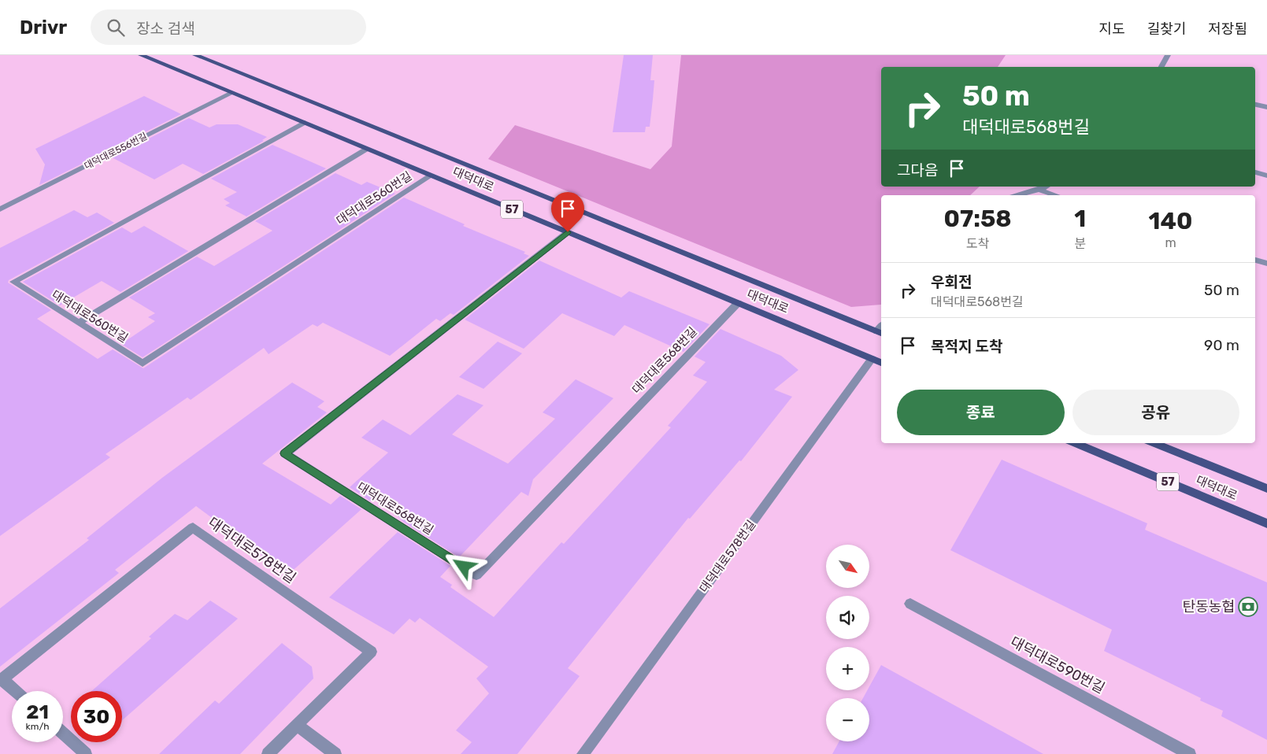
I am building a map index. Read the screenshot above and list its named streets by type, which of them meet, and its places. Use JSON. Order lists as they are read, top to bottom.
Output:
{
  "streets": {
    "main road": ["대덕대로", "57"],
    "street": [
      "대덕대로556번길",
      "대덕대로560번길",
      "대덕대로568번길",
      "대덕대로578번길",
      "대덕대로590번길"
    ]
  },
  "crossings": [
    ["대덕대로556번길", "대덕대로"],
    ["대덕대로", "대덕대로560번길"],
    ["대덕대로", "대덕대로568번길"],
    ["대덕대로", "대덕대로578번길"]
  ],
  "places": {
    "bank": ["탄동농협"]
  },
  "north": "bottom right",
  "page": {
    "header": "Drivr",
    "search": "장소 검색",
    "nav": ["지도", "길찾기", "저장됨"],
    "turn": ["50 m", "대덕대로568번길"],
    "then": "그다음",
    "eta": [
      "07:58",
      "도착",
      "1",
      "분",
      "140",
      "m"
    ],
    "list": [
      {
        "name": "우회전",
        "note": "대덕대로568번길",
        "value": "50 m"
      },
      {
        "name": "목적지 도착",
        "value": "90 m"
      }
    ],
    "buttons": ["종료", "공유"],
    "map_buttons": ["+", "−"],
    "speed": "21 km/h",
    "limit": "30"
  }
}
